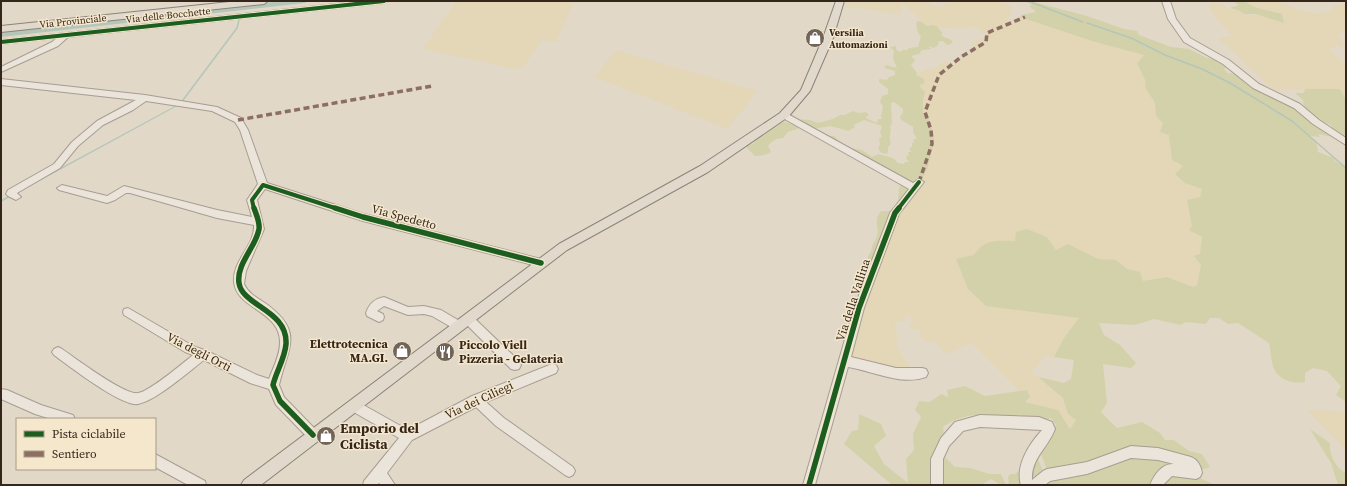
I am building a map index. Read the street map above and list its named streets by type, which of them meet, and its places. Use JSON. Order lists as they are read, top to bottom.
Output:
{
  "streets": {
    "main road": ["Via Provinciale"],
    "street": [
      "Via delle Bocchette",
      "Via Spedetto",
      "Via della Vallina",
      "Via degli Orti",
      "Via dei Ciliegi"
    ]
  },
  "places": {
    "shop": ["Versilia Automazioni", "Elettrotecnica MA.GI.", "Emporio del Ciclista"],
    "restaurant": ["Piccolo Viell Pizzeria - Gelateria"]
  },
  "legend": ["Pista ciclabile", "Sentiero"]
}
